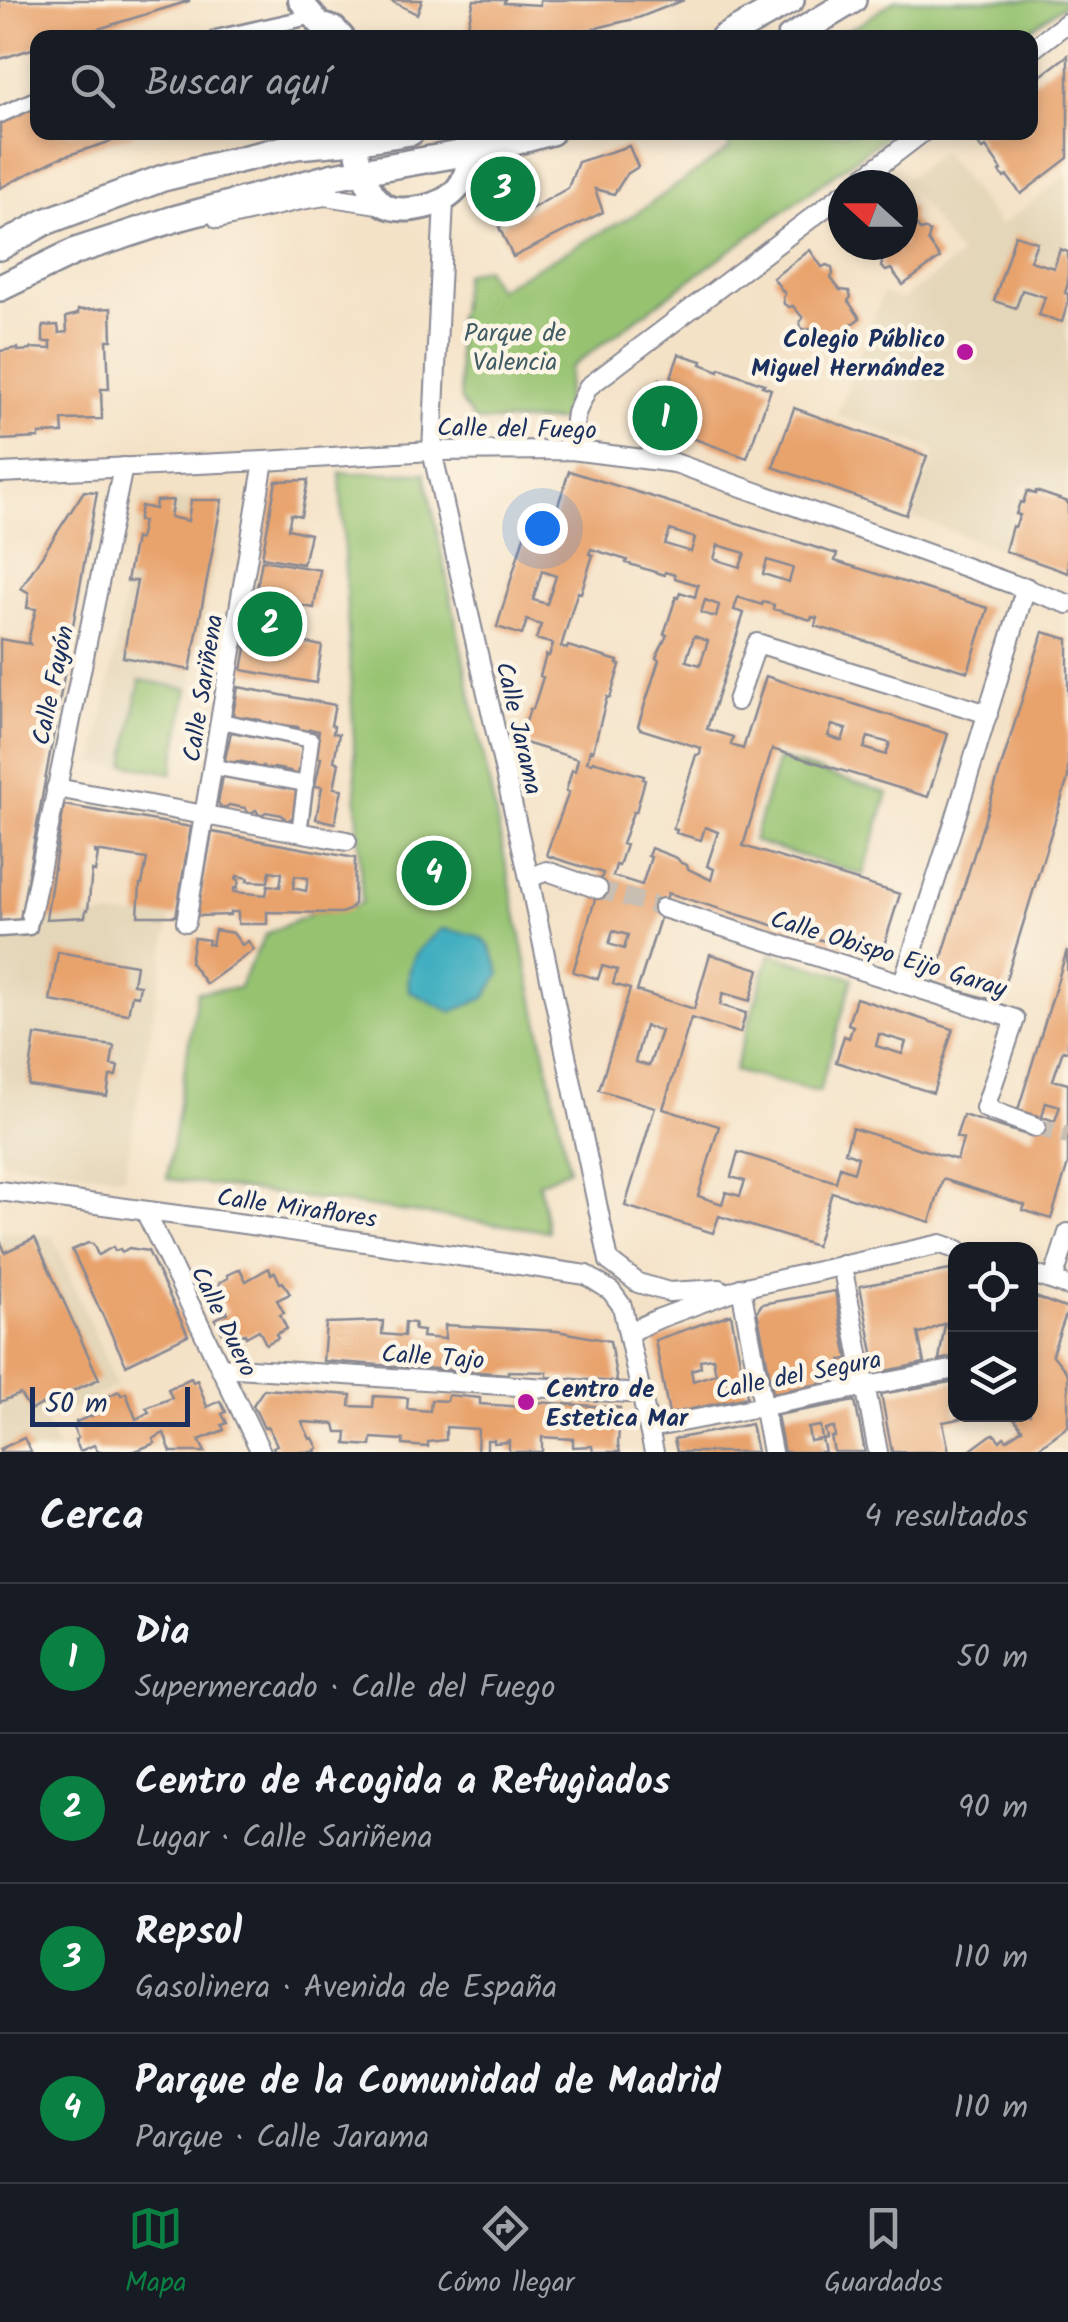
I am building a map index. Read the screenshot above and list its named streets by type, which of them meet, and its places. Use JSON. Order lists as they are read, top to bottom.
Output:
{
  "streets": {
    "street": [
      "Calle del Fuego",
      "Calle Fayón",
      "Calle Sariñena",
      "Calle Jarama",
      "Calle Obispo Eijo Garay",
      "Calle Miraflores",
      "Calle Duero",
      "Calle Tajo",
      "Calle del Segura"
    ]
  },
  "crossings": [
    ["Calle del Fuego", "Calle Fayón"],
    ["Calle del Fuego", "Calle Sariñena"],
    ["Calle del Fuego", "Calle Jarama"],
    ["Calle Miraflores", "Calle Duero"],
    ["Calle Duero", "Calle Tajo"]
  ],
  "parks": ["Parque de Valencia"],
  "places": ["Colegio Público Miguel Hernández", "Centro de Estetica Mar"],
  "scale_bar": "50 m",
  "north": "left",
  "page": {
    "search": "Buscar aquí",
    "pins": [
      "3",
      "1",
      "2",
      "4"
    ],
    "scale": "50 m",
    "heading": ["Cerca", "4 resultados"],
    "list": [
      {
        "mark": "1",
        "name": "Dia",
        "note": "Supermercado · Calle del Fuego",
        "value": "50 m"
      },
      {
        "mark": "2",
        "name": "Centro de Acogida a Refugiados",
        "note": "Lugar · Calle Sariñena",
        "value": "90 m"
      },
      {
        "mark": "3",
        "name": "Repsol",
        "note": "Gasolinera · Avenida de España",
        "value": "110 m"
      },
      {
        "mark": "4",
        "name": "Parque de la Comunidad de Madrid",
        "note": "Parque · Calle Jarama",
        "value": "110 m"
      }
    ],
    "nav": ["Mapa", "Cómo llegar", "Guardados"]
  }
}
